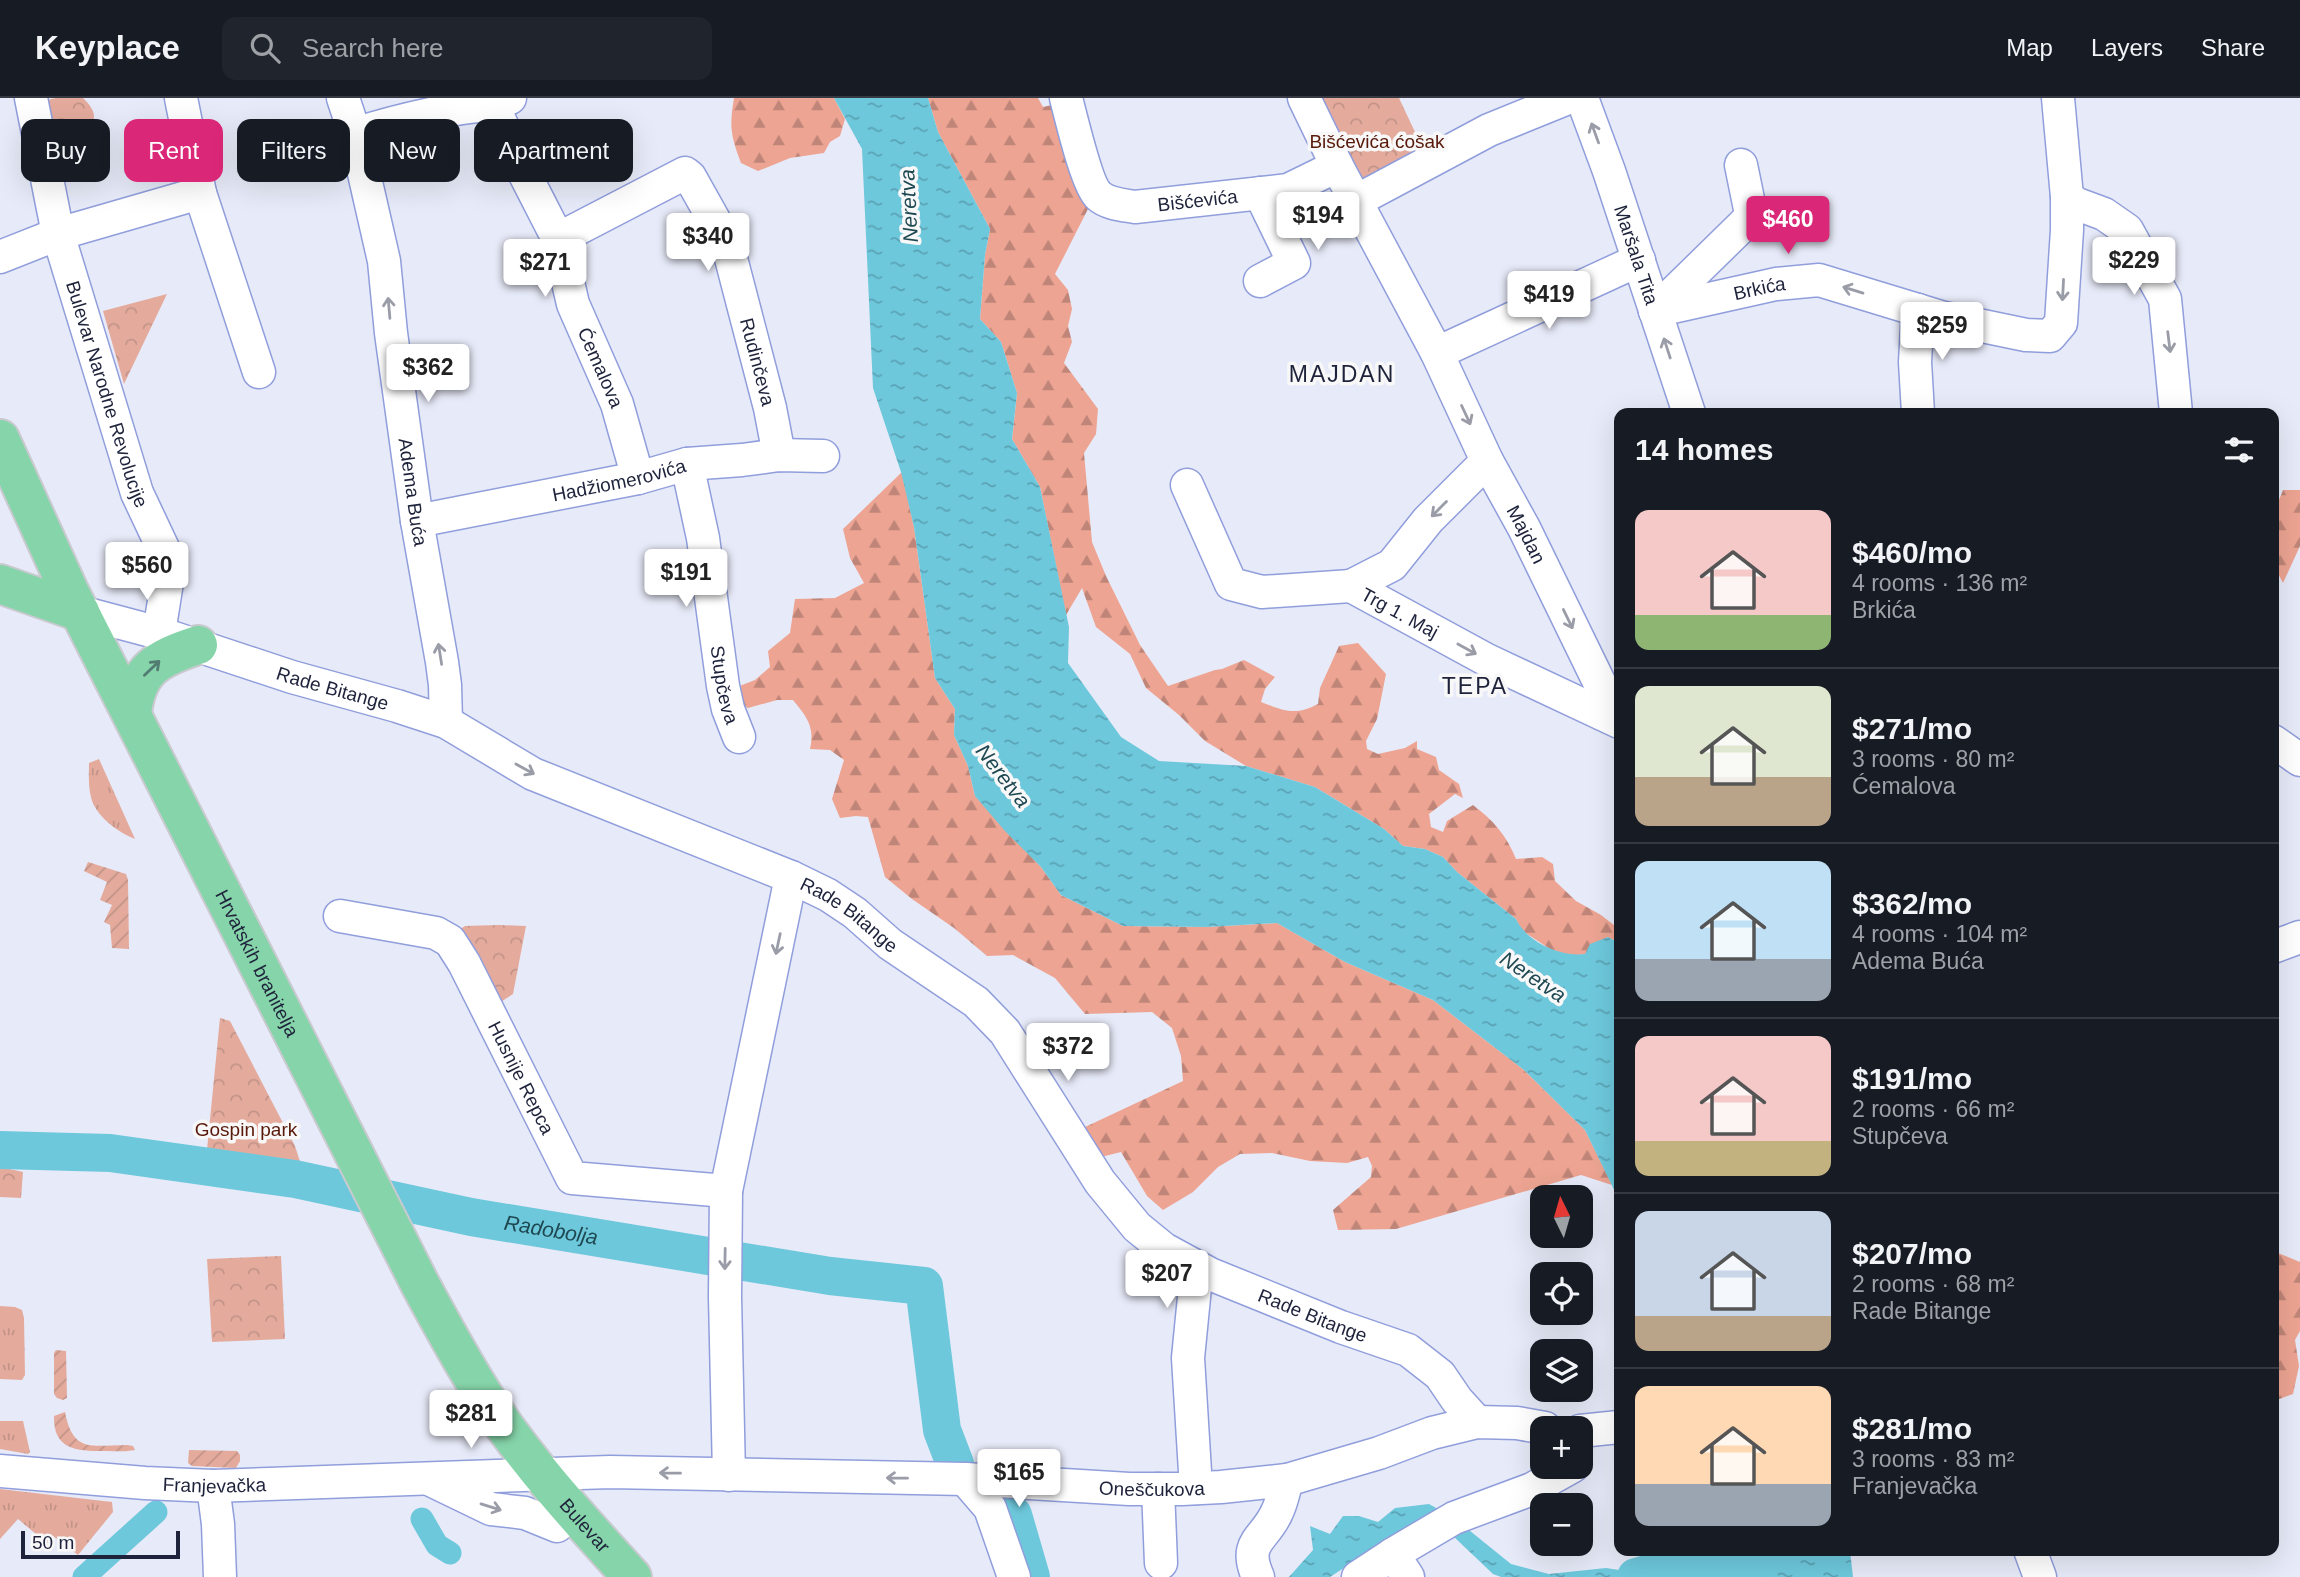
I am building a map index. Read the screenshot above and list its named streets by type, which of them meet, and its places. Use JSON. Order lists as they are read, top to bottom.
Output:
{
  "streets": {
    "main road": ["Hrvatskih branitelja", "Bulevar"],
    "street": [
      "Bišćevića",
      "Maršala Tita",
      "Brkića",
      "Rudinčeva",
      "Ćemalova",
      "Bulevar Narodne Revolucije",
      "Hadžiomerovića",
      "Adema Buća",
      "Majdan",
      "Trg 1. Maj",
      "Stupčeva",
      "Rade Bitange",
      "Husnije Repca",
      "Franjevačka",
      "Oneščukova"
    ]
  },
  "crossings": [
    ["Bišćevića", "Majdan"],
    ["Maršala Tita", "Brkića"],
    ["Rudinčeva", "Ćemalova"],
    ["Rudinčeva", "Hadžiomerovića"],
    ["Ćemalova", "Hadžiomerovića"],
    ["Bulevar Narodne Revolucije", "Rade Bitange"],
    ["Hadžiomerovića", "Adema Buća"],
    ["Hadžiomerovića", "Stupčeva"],
    ["Adema Buća", "Rade Bitange"],
    ["Majdan", "Trg 1. Maj"],
    ["Rade Bitange", "Hrvatskih branitelja"],
    ["Rade Bitange", "Oneščukova"],
    ["Franjevačka", "Oneščukova"],
    ["Franjevačka", "Bulevar"],
    ["Oneščukova", "Bulevar"]
  ],
  "one_way": ["Maršala Tita", "Majdan", "Oneščukova"],
  "districts": ["MAJDAN", "TEPA"],
  "water": ["Neretva", "Radobolja"],
  "parks": ["Bišćevića ćošak", "Gospin park"],
  "scale_bar": "50 m",
  "north": "top",
  "page": {
    "header": "Keyplace",
    "search": "Search here",
    "nav": ["Map", "Layers", "Share"],
    "chip": [
      "Buy",
      "Rent",
      "Filters",
      "New",
      "Apartment"
    ],
    "price": [
      "$194",
      "$460",
      "$340",
      "$229",
      "$271",
      "$419",
      "$259",
      "$362",
      "$560",
      "$191",
      "$372",
      "$207",
      "$281",
      "$165"
    ],
    "heading": "14 homes",
    "list": [
      {
        "name": "$460/mo",
        "note": "4 rooms · 136 m² · Brkića"
      },
      {
        "name": "$271/mo",
        "note": "3 rooms · 80 m² · Ćemalova"
      },
      {
        "name": "$362/mo",
        "note": "4 rooms · 104 m² · Adema Buća"
      },
      {
        "name": "$191/mo",
        "note": "2 rooms · 66 m² · Stupčeva"
      },
      {
        "name": "$207/mo",
        "note": "2 rooms · 68 m² · Rade Bitange"
      },
      {
        "name": "$281/mo",
        "note": "3 rooms · 83 m² · Franjevačka"
      }
    ],
    "map_buttons": ["+", "−"],
    "scale": "50 m"
  }
}
